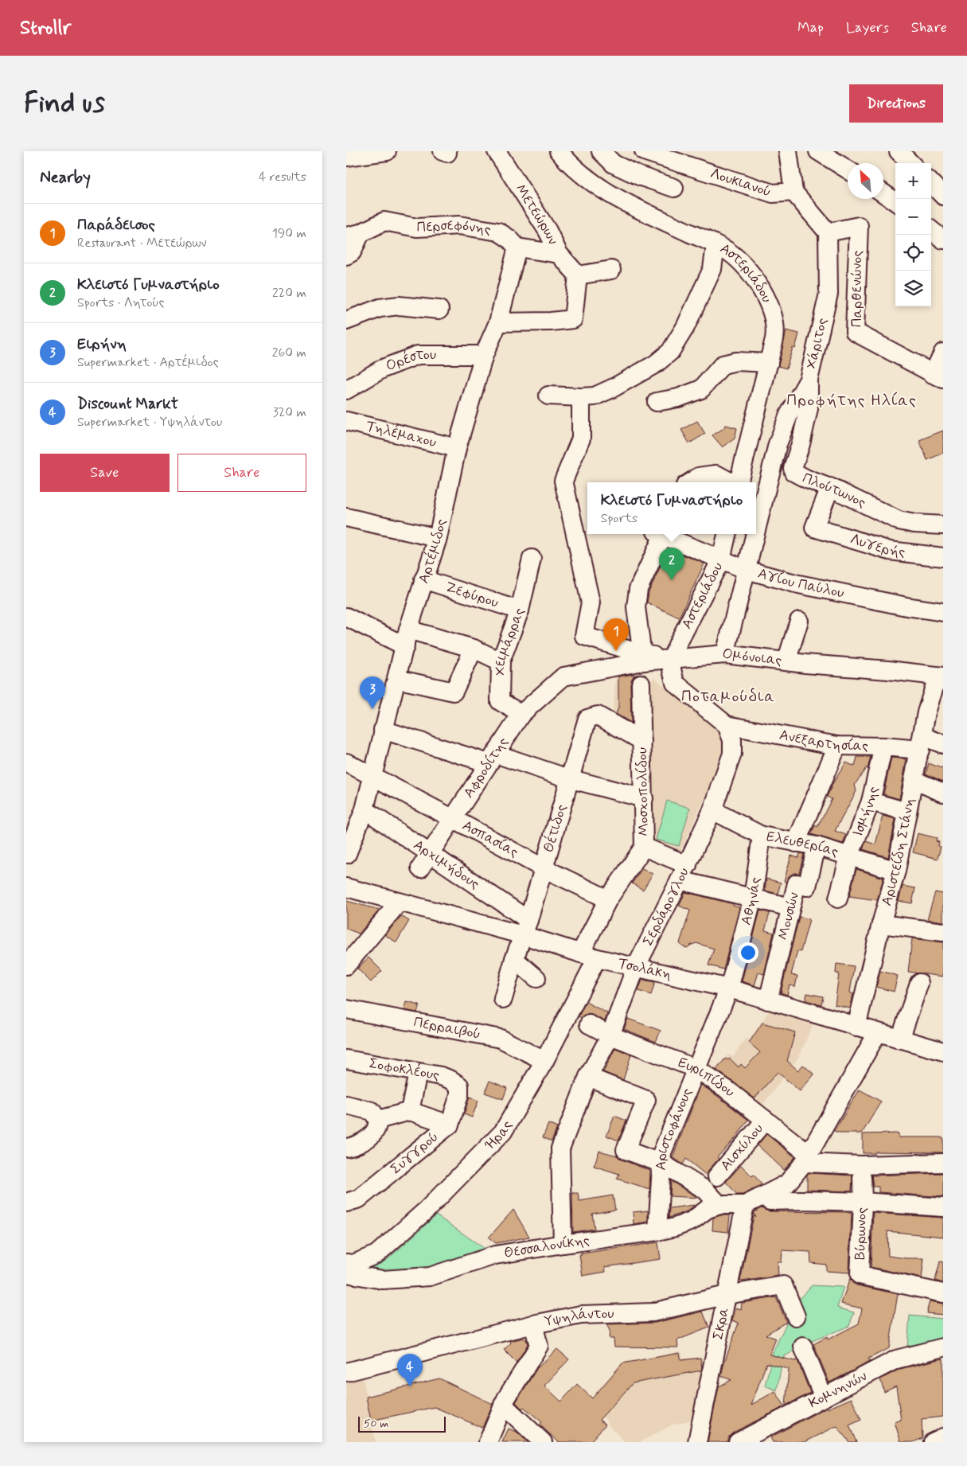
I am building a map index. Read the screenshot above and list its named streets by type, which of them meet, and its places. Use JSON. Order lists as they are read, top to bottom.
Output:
{
  "streets": {
    "street": [
      "Λουκιανού",
      "Μετεώρων",
      "Περσεφόνης",
      "Αστεριάδου",
      "Παρθενώνος",
      "Χάριτος",
      "Ορέστου",
      "Τηλέμαχου",
      "Πλούτωνος",
      "Λυγερής",
      "Αρτέμιδος",
      "Αγίου Παύλου",
      "Ζεφύρου",
      "Χειμάρρας",
      "Ομόνοιας",
      "Ανεξαρτησίας",
      "Αφροδίτης",
      "Μοσχοπολίδου",
      "Ισμήνης",
      "Θέτιδος",
      "Ασπασίας",
      "Ελευθερίας",
      "Αριστείδη Στάνη",
      "Αρχιμήδους",
      "Αθηνάς",
      "Σερδάρογλου",
      "Μουσών",
      "Τσολάκη",
      "Περραιβού",
      "Σοφοκλέους",
      "Ευριπίδου",
      "Αριστοφάνους",
      "Ήρας",
      "Αισχύλου",
      "Συγγρού",
      "Βύρωνος",
      "Θεσσαλονίκης",
      "Υψηλάντου",
      "Σκρα",
      "Κομνηνών"
    ]
  },
  "crossings": [
    ["Περσεφόνης", "Αρτέμιδος"],
    ["Αστεριάδου", "Αγίου Παύλου"],
    ["Αστεριάδου", "Ομόνοιας"],
    ["Παρθενώνος", "Χάριτος"],
    ["Χάριτος", "Πλούτωνος"],
    ["Χάριτος", "Αγίου Παύλου"],
    ["Χάριτος", "Ομόνοιας"],
    ["Ορέστου", "Αρτέμιδος"],
    ["Τηλέμαχου", "Αρτέμιδος"],
    ["Πλούτωνος", "Λυγερής"],
    ["Αρτέμιδος", "Ζεφύρου"],
    ["Αρτέμιδος", "Ασπασίας"],
    ["Αρτέμιδος", "Αρχιμήδους"],
    ["Ζεφύρου", "Χειμάρρας"],
    ["Χειμάρρας", "Αφροδίτης"],
    ["Ομόνοιας", "Αφροδίτης"],
    ["Ομόνοιας", "Αριστείδη Στάνη"],
    ["Ανεξαρτησίας", "Ισμήνης"],
    ["Ανεξαρτησίας", "Αριστείδη Στάνη"],
    ["Ανεξαρτησίας", "Σερδάρογλου"],
    ["Αφροδίτης", "Ασπασίας"],
    ["Αφροδίτης", "Αρχιμήδους"],
    ["Μοσχοπολίδου", "Θέτιδος"],
    ["Μοσχοπολίδου", "Ασπασίας"],
    ["Μοσχοπολίδου", "Τσολάκη"],
    ["Μοσχοπολίδου", "Ήρας"],
    ["Ισμήνης", "Ελευθερίας"],
    ["Θέτιδος", "Ασπασίας"],
    ["Θέτιδος", "Αρχιμήδους"],
    ["Θέτιδος", "Τσολάκη"],
    ["Ελευθερίας", "Αριστείδη Στάνη"],
    ["Ελευθερίας", "Αθηνάς"],
    ["Ελευθερίας", "Σερδάρογλου"],
    ["Ελευθερίας", "Μουσών"],
    ["Αριστείδη Στάνη", "Τσολάκη"],
    ["Αρχιμήδους", "Τσολάκη"],
    ["Αθηνάς", "Τσολάκη"],
    ["Αθηνάς", "Αριστοφάνους"],
    ["Σερδάρογλου", "Τσολάκη"],
    ["Σερδάρογλου", "Ευριπίδου"],
    ["Σερδάρογλου", "Θεσσαλονίκης"],
    ["Μουσών", "Τσολάκη"],
    ["Τσολάκη", "Αριστοφάνους"],
    ["Τσολάκη", "Ήρας"],
    ["Περραιβού", "Ήρας"],
    ["Σοφοκλέους", "Συγγρού"],
    ["Ευριπίδου", "Αριστοφάνους"],
    ["Ευριπίδου", "Αισχύλου"],
    ["Αριστοφάνους", "Θεσσαλονίκης"],
    ["Θεσσαλονίκης", "Σκρα"],
    ["Υψηλάντου", "Σκρα"]
  ],
  "districts": ["Προφήτης Ηλίας", "Ποταμούδια"],
  "scale_bar": "50 m",
  "north": "top left",
  "page": {
    "header": "Strollr",
    "nav": ["Map", "Layers", "Share"],
    "buttons": [
      "Directions",
      ["Save", "Share"]
    ],
    "title": "Find us",
    "heading": ["Nearby", "4 results"],
    "map_buttons": ["+", "−"],
    "list": [
      {
        "mark": "1",
        "name": "Παράδεισος",
        "note": "Restaurant · Μετεώρων",
        "value": "190 m"
      },
      {
        "mark": "2",
        "name": "Κλειστό Γυμναστήριο",
        "note": "Sports · Λητούς",
        "value": "220 m"
      },
      {
        "mark": "3",
        "name": "Ειρήνη",
        "note": "Supermarket · Αρτέμιδος",
        "value": "260 m"
      },
      {
        "mark": "4",
        "name": "Discount Markt",
        "note": "Supermarket · Υψηλάντου",
        "value": "320 m"
      }
    ],
    "popup": ["Κλειστό Γυμναστήριο", "Sports"],
    "pins": [
      "2",
      "1",
      "3",
      "4"
    ],
    "scale": "50 m"
  }
}
